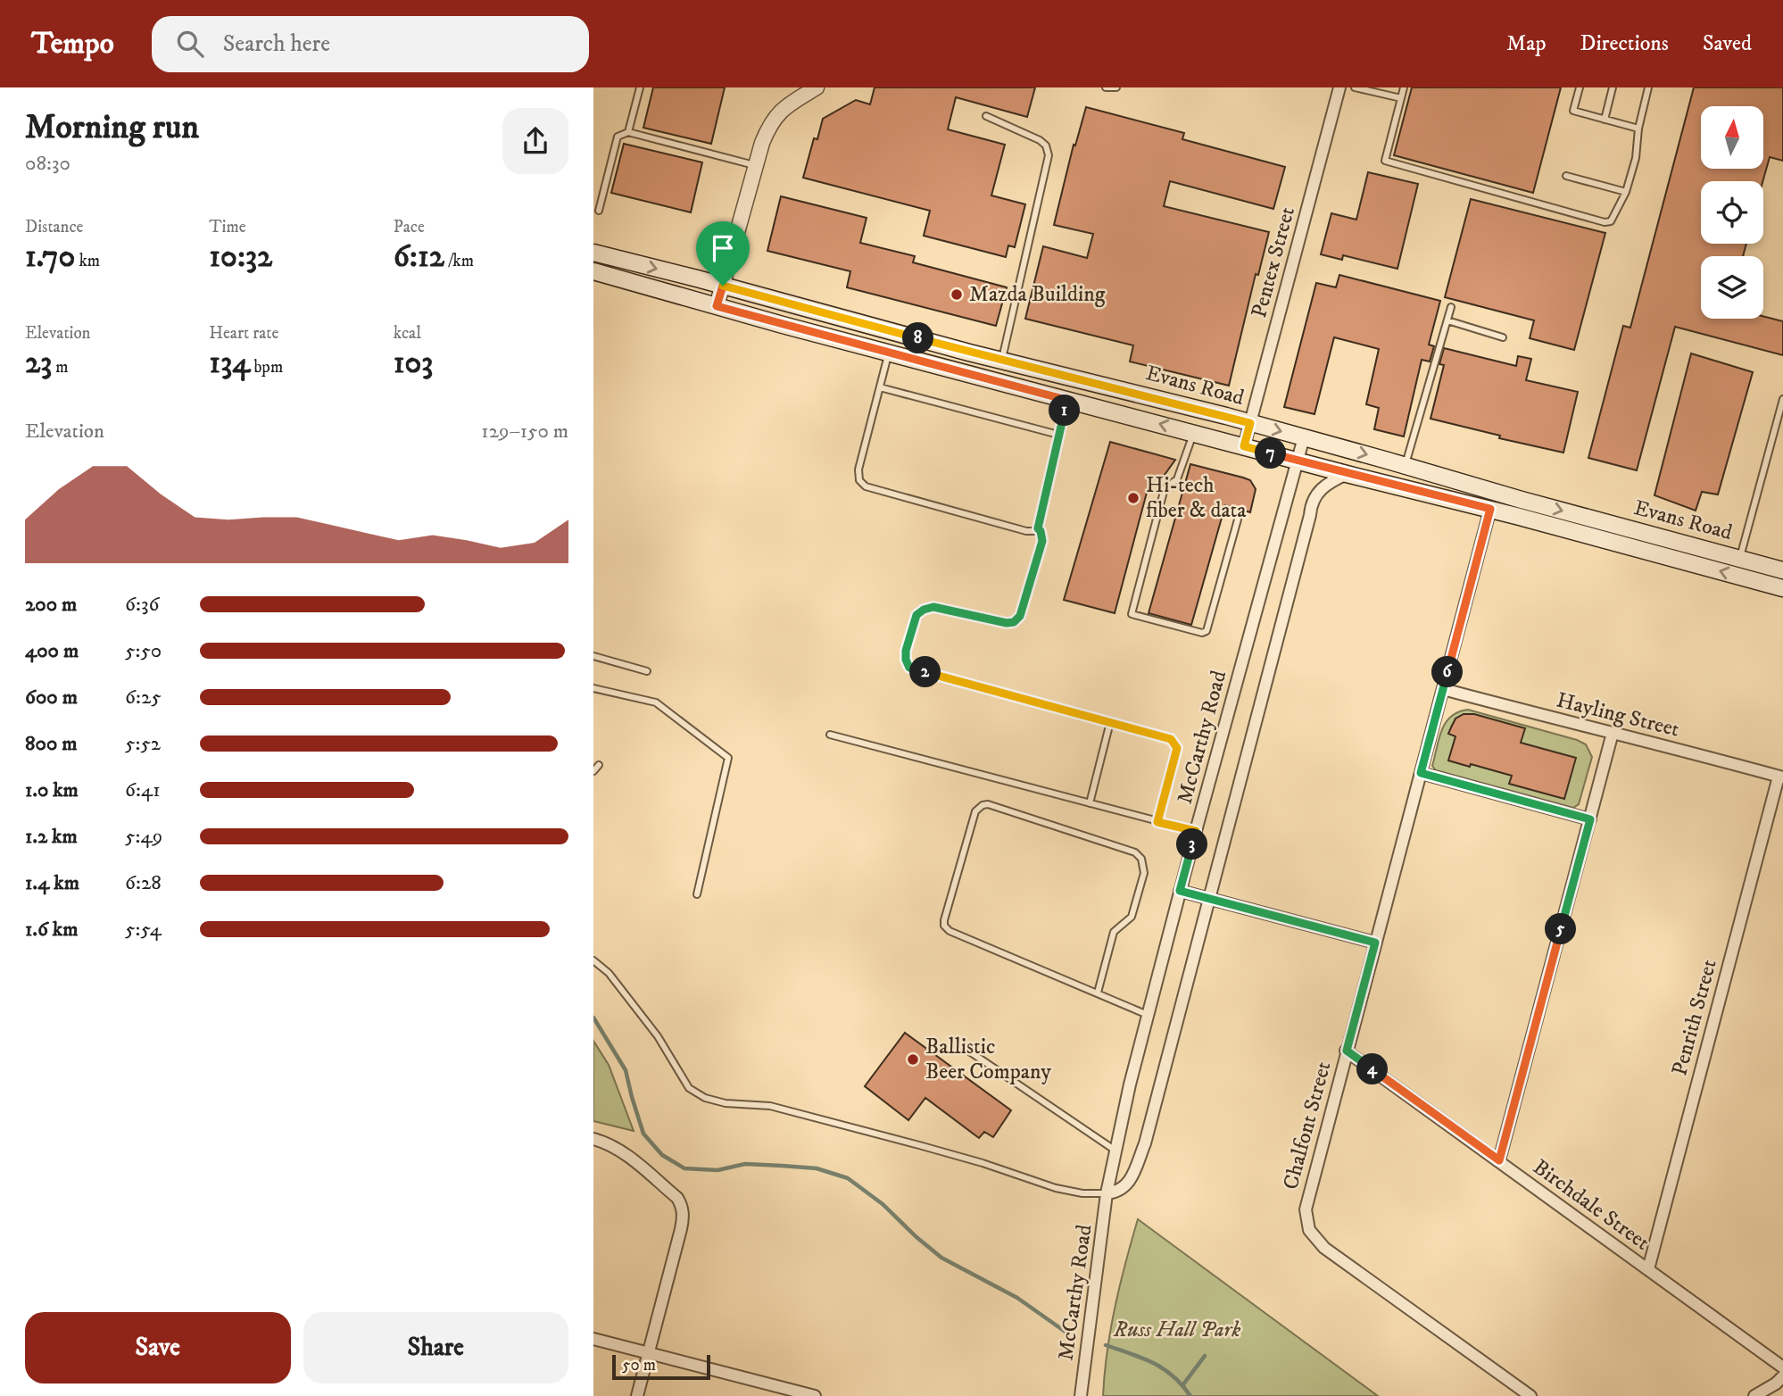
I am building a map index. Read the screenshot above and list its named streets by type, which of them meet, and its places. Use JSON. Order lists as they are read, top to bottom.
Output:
{
  "streets": {
    "main road": ["Evans Road"],
    "street": [
      "Pentex Street",
      "Hayling Street",
      "McCarthy Road",
      "Penrith Street",
      "Chalfont Street",
      "Birchdale Street"
    ]
  },
  "crossings": [
    ["Pentex Street", "Evans Road"],
    ["Evans Road", "McCarthy Road"],
    ["Evans Road", "Chalfont Street"],
    ["Hayling Street", "Penrith Street"],
    ["Hayling Street", "Chalfont Street"],
    ["Penrith Street", "Birchdale Street"],
    ["Chalfont Street", "Birchdale Street"]
  ],
  "parks": ["Russ Hall Park"],
  "places": ["Mazda Building", "Hi-tech fiber & data", "Ballistic Beer Company"],
  "scale_bar": "50 m",
  "north": "top",
  "page": {
    "header": "Tempo",
    "search": "Search here",
    "nav": ["Map", "Directions", "Saved"],
    "heading": ["Morning run", "08:30"],
    "stats": [
      ["Distance", "1.70 km"],
      ["Time", "10:32"],
      ["Pace", "6:12 /km"],
      ["Elevation", "23 m"],
      ["Heart rate", "134 bpm"],
      ["kcal", "103"]
    ],
    "pins": [
      "8",
      "1",
      "7",
      "2",
      "6",
      "3",
      "5",
      "4"
    ],
    "chart": ["Elevation", "129–150 m"],
    "list": [
      {
        "name": "200 m",
        "note": "6:36"
      },
      {
        "name": "400 m",
        "note": "5:50"
      },
      {
        "name": "600 m",
        "note": "6:25"
      },
      {
        "name": "800 m",
        "note": "5:52"
      },
      {
        "name": "1.0 km",
        "note": "6:41"
      },
      {
        "name": "1.2 km",
        "note": "5:49"
      },
      {
        "name": "1.4 km",
        "note": "6:28"
      },
      {
        "name": "1.6 km",
        "note": "5:54"
      }
    ],
    "buttons": ["Save", "Share"],
    "scale": "50 m"
  }
}
